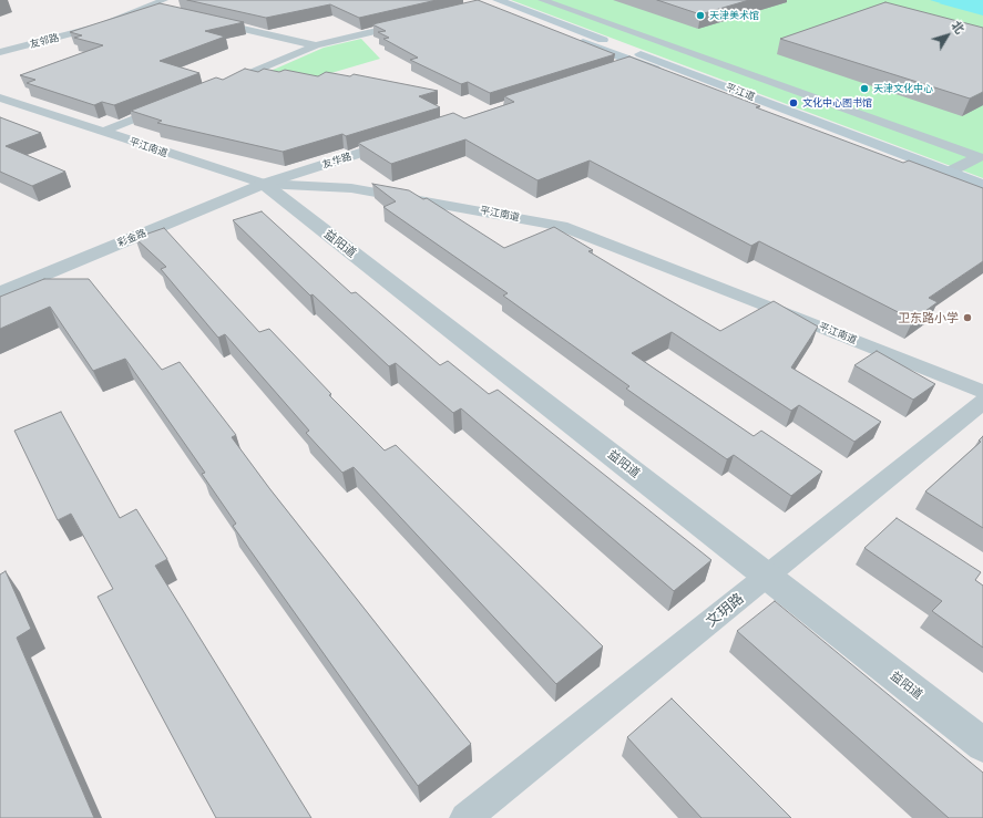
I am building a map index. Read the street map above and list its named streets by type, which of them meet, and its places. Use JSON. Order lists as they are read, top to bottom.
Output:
{
  "streets": {
    "main road": ["平江道"],
    "street": [
      "友邻路",
      "平江南道",
      "友华路",
      "彩金路",
      "益阳道",
      "文玥路"
    ]
  },
  "crossings": [
    ["平江南道", "友华路"],
    ["平江南道", "彩金路"],
    ["平江南道", "益阳道"],
    ["友华路", "彩金路"],
    ["友华路", "益阳道"],
    ["彩金路", "益阳道"],
    ["益阳道", "文玥路"]
  ],
  "places": [
    "天津美术馆",
    "天津文化中心",
    "文化中心图书馆",
    "卫东路小学"
  ],
  "north": "top right"
}
